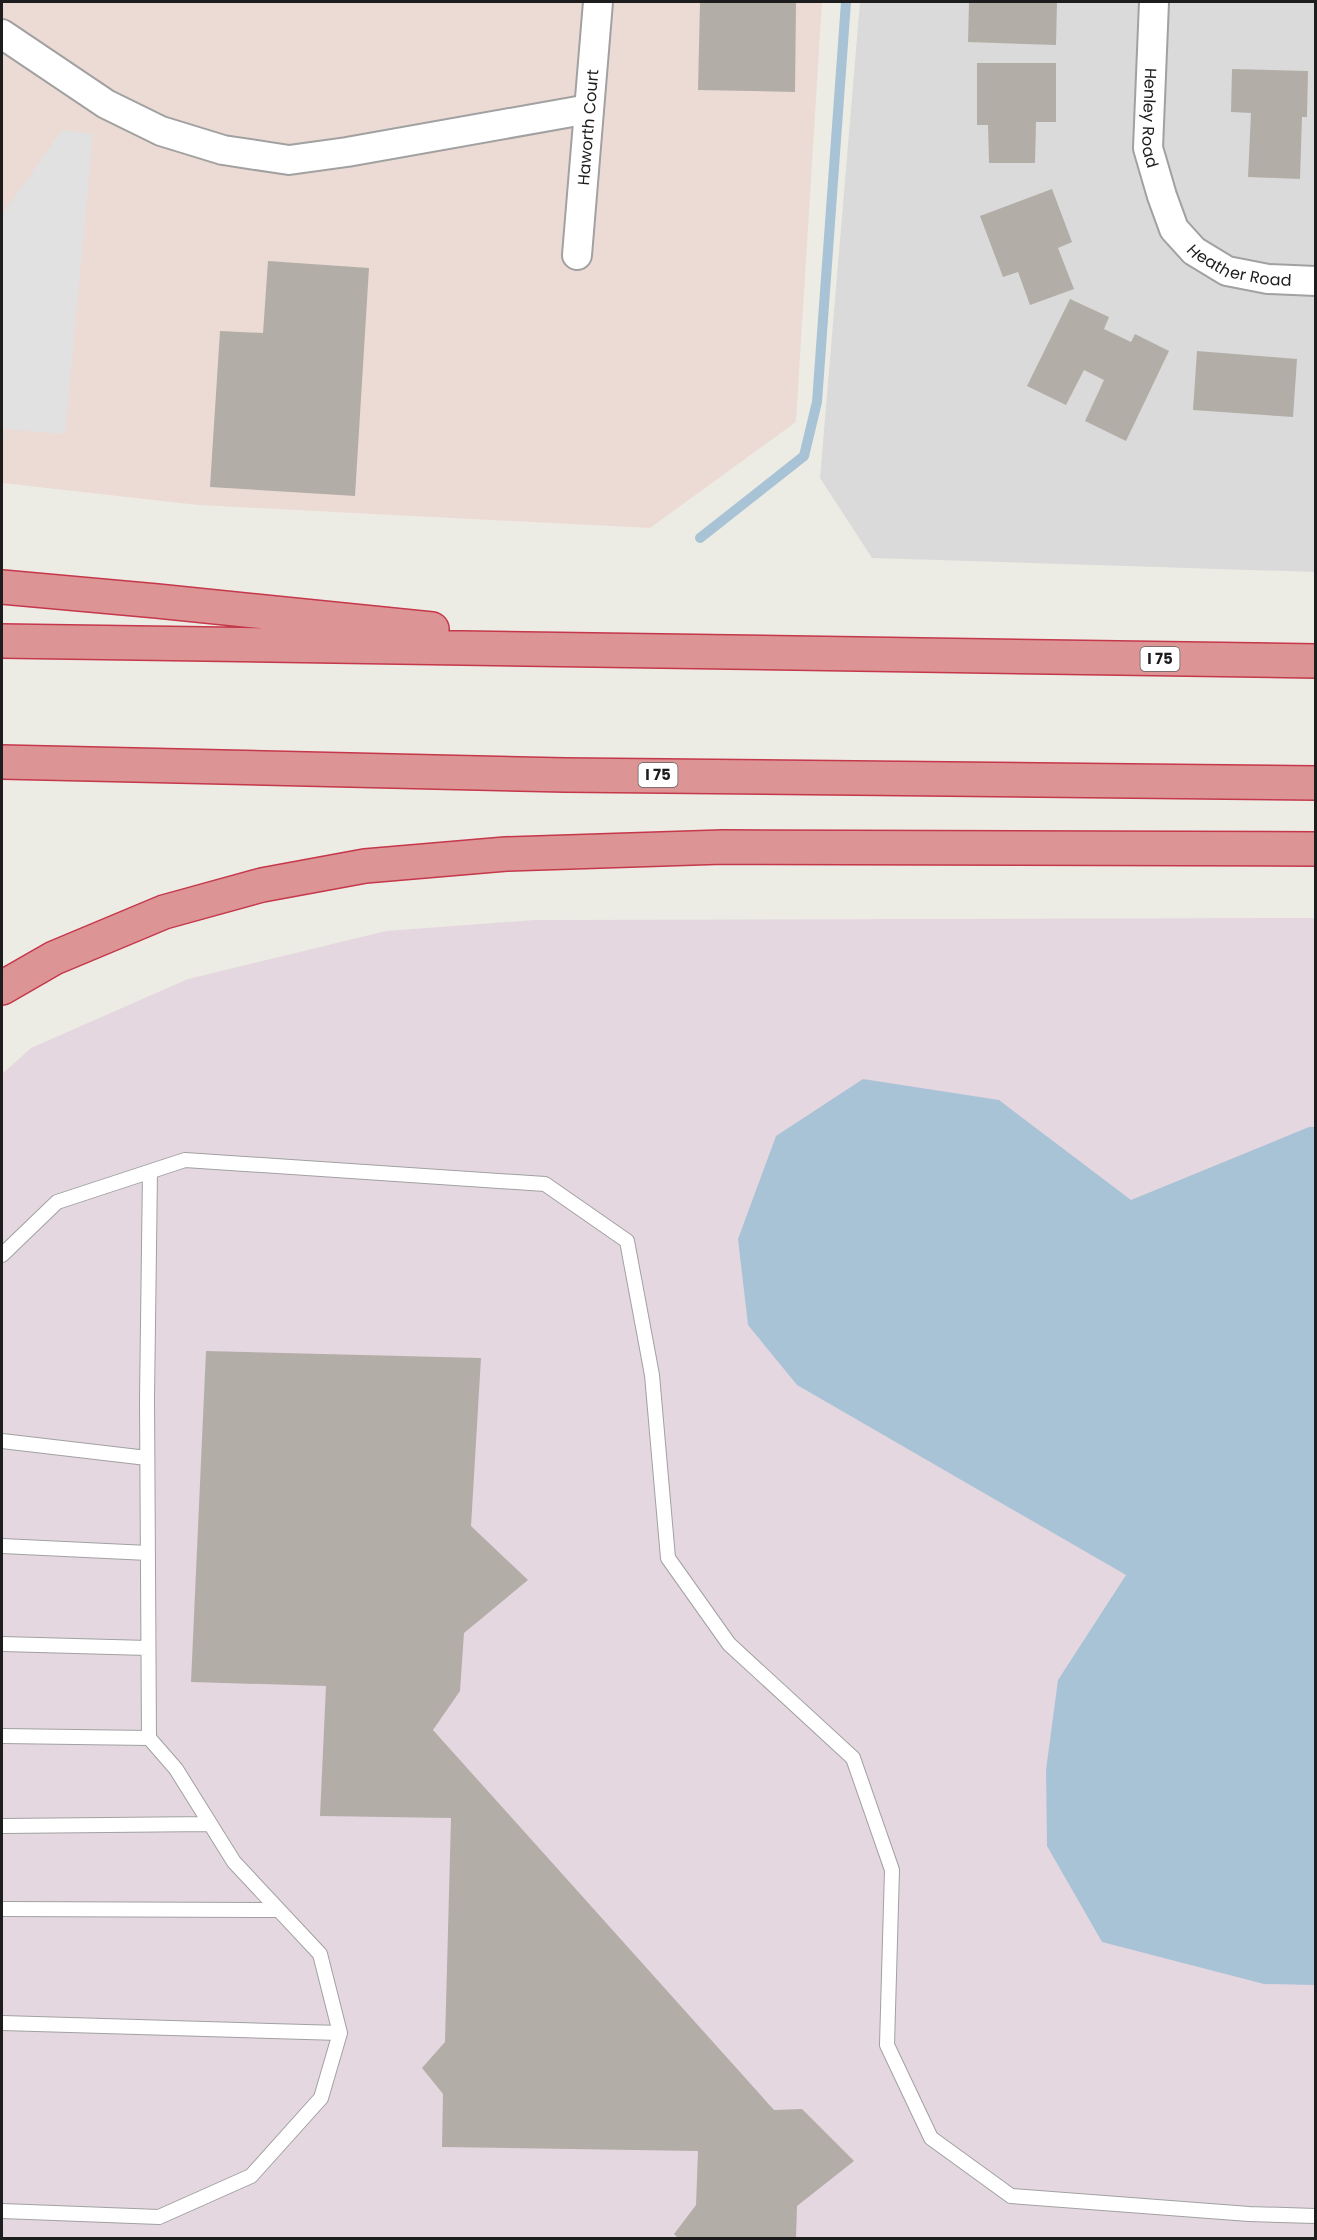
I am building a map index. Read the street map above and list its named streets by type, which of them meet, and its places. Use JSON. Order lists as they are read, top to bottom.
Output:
{
  "streets": {
    "highway": ["I 75"],
    "street": ["Henley Road", "Haworth Court", "Heather Road"]
  },
  "crossings": [
    ["Henley Road", "Heather Road"]
  ]
}
